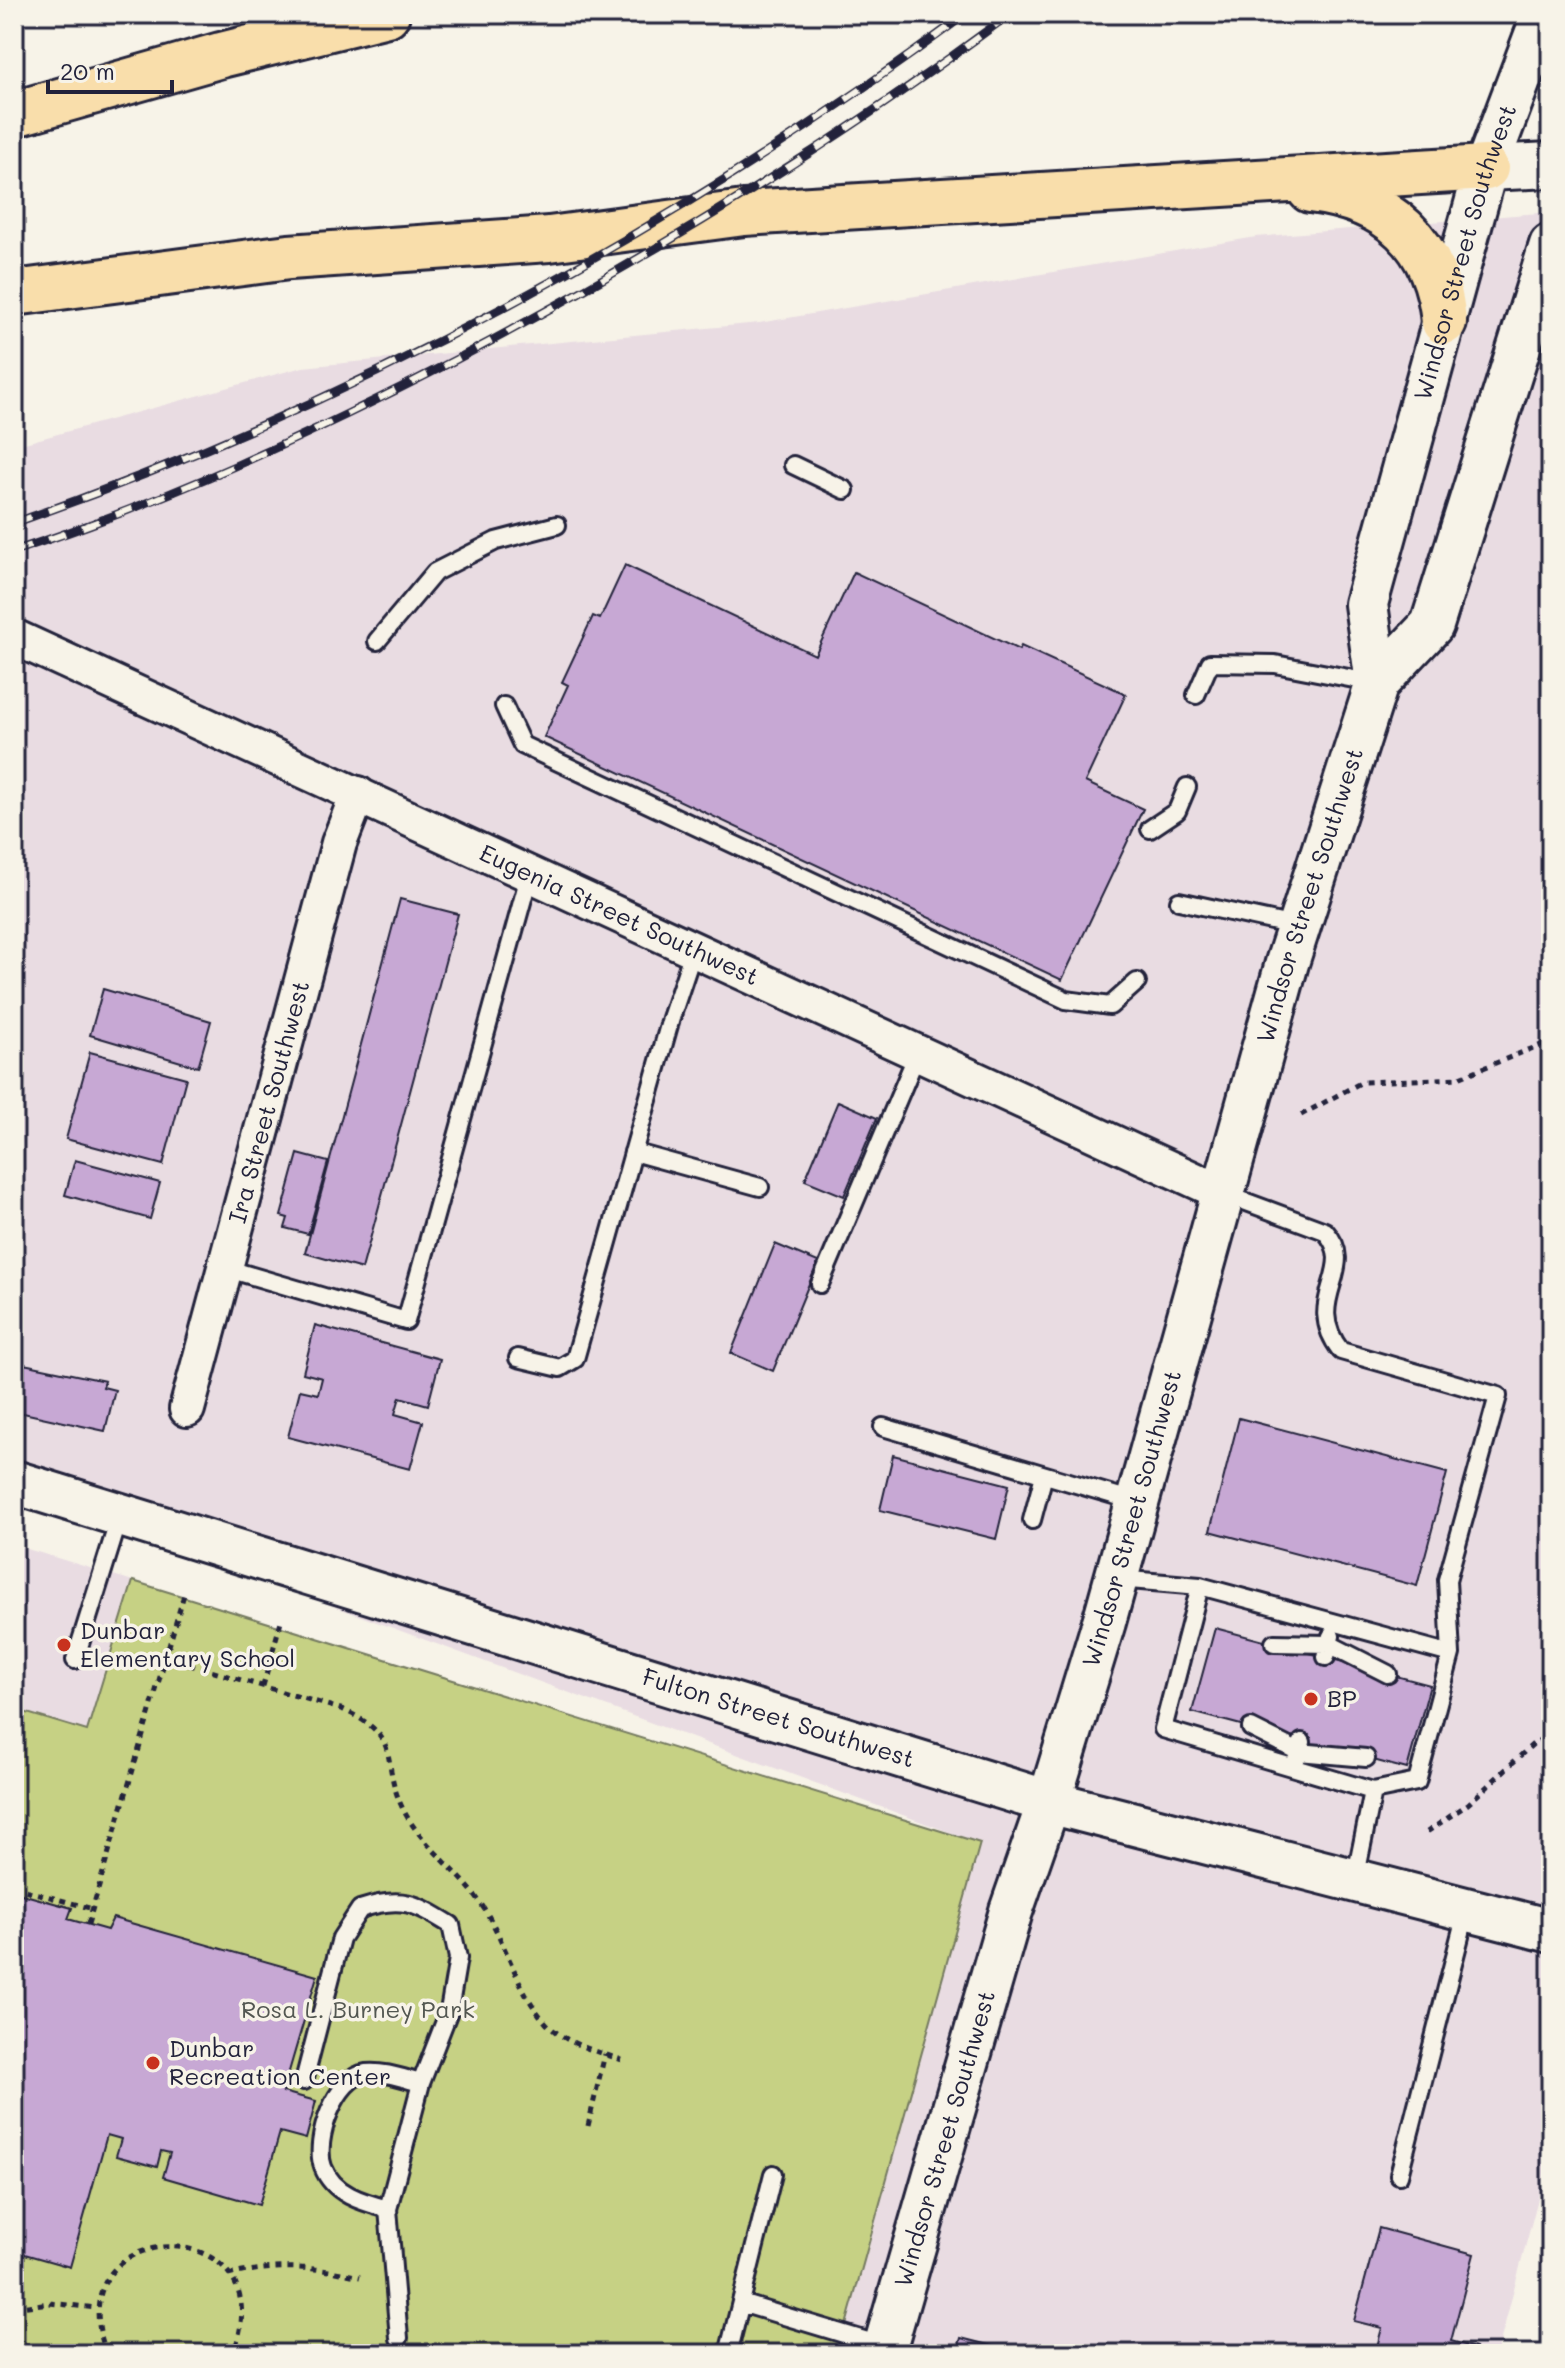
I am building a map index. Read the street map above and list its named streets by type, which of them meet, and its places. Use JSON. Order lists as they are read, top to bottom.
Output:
{
  "streets": {
    "street": [
      "Windsor Street Southwest",
      "Eugenia Street Southwest",
      "Ira Street Southwest",
      "Fulton Street Southwest"
    ]
  },
  "crossings": [
    ["Windsor Street Southwest", "Eugenia Street Southwest"],
    ["Windsor Street Southwest", "Fulton Street Southwest"],
    ["Eugenia Street Southwest", "Ira Street Southwest"]
  ],
  "parks": ["Rosa L. Burney Park"],
  "places": ["Dunbar Elementary School", "BP", "Dunbar Recreation Center"],
  "scale_bar": "20 m"
}
